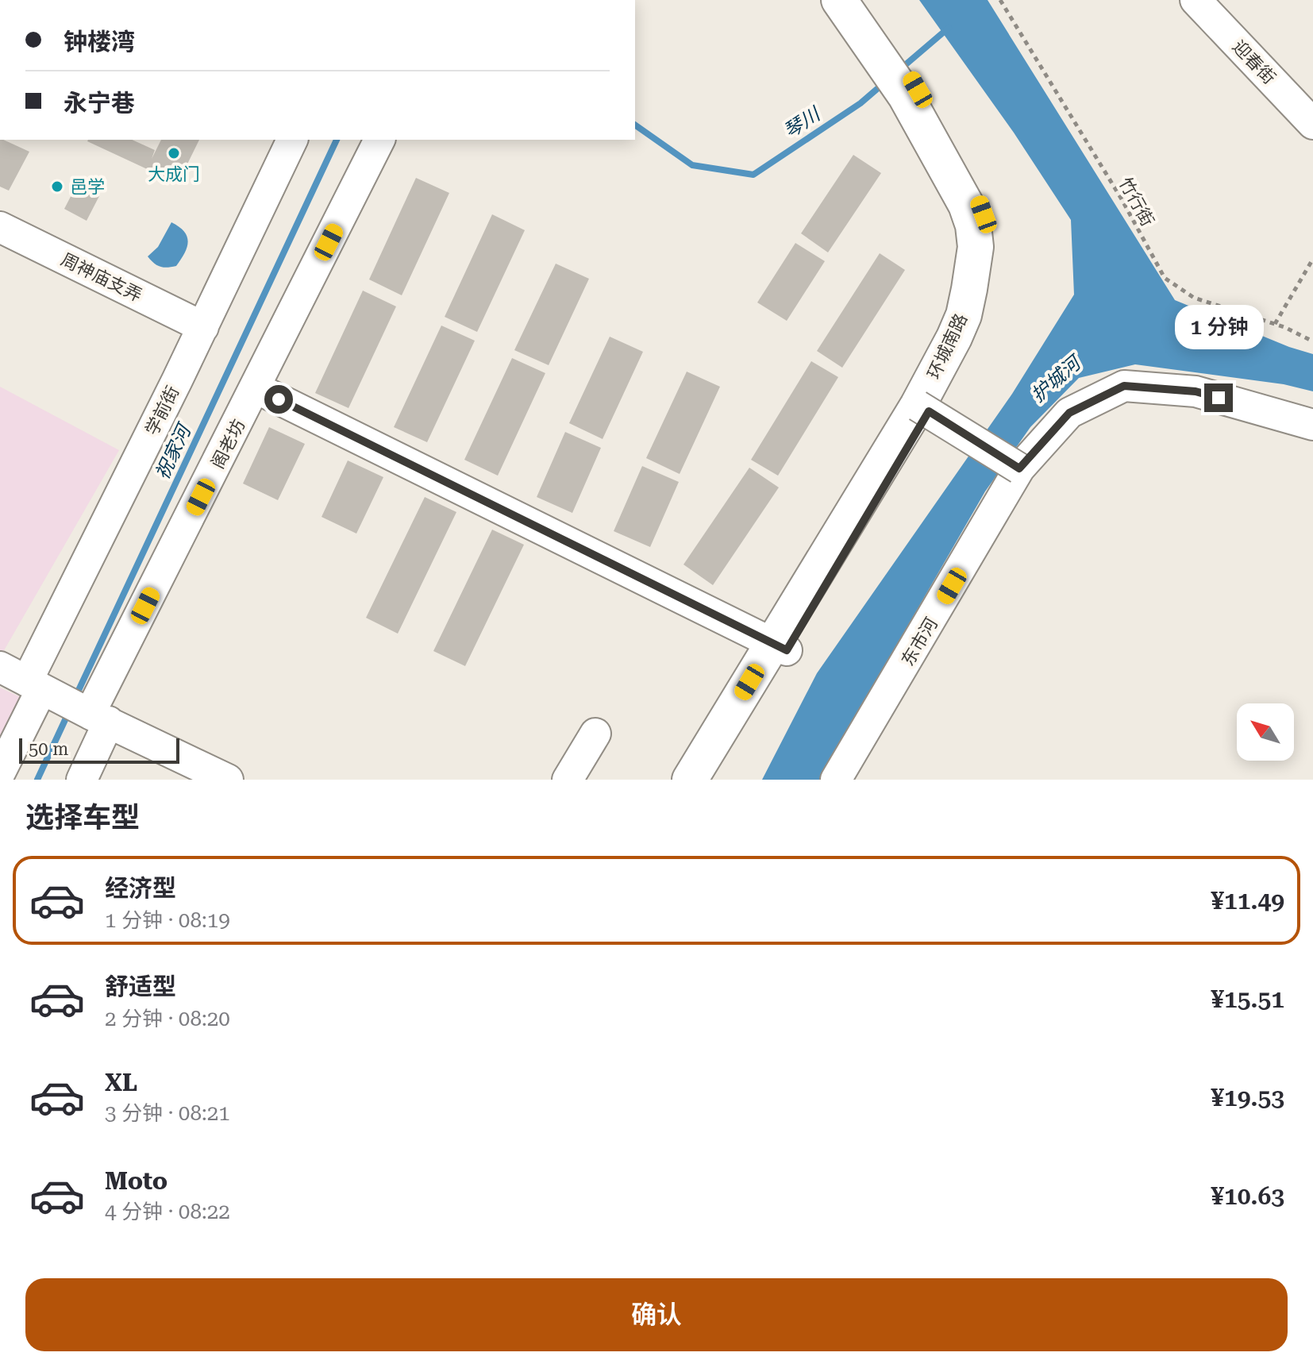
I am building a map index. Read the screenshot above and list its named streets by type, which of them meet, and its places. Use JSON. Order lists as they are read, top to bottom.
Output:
{
  "streets": {
    "main road": ["环城南路"],
    "street": [
      "迎春街",
      "周神庙支弄",
      "学前街",
      "阁老坊",
      "东市河"
    ],
    "path": ["竹行街"]
  },
  "crossings": [
    ["周神庙支弄", "学前街"]
  ],
  "water": ["琴川", "护城河", "祝家河"],
  "places": ["大成门", "邑学"],
  "scale_bar": "50 m",
  "north": "top left",
  "page": {
    "banner": ["钟楼湾", "永宁巷"],
    "bubble": "1 分钟",
    "scale": "50 m",
    "heading": "选择车型",
    "list": [
      {
        "name": "经济型",
        "note": "1 分钟 · 08:19",
        "value": "¥11.49"
      },
      {
        "name": "舒适型",
        "note": "2 分钟 · 08:20",
        "value": "¥15.51"
      },
      {
        "name": "XL",
        "note": "3 分钟 · 08:21",
        "value": "¥19.53"
      },
      {
        "name": "Moto",
        "note": "4 分钟 · 08:22",
        "value": "¥10.63"
      }
    ],
    "buttons": "确认"
  }
}
